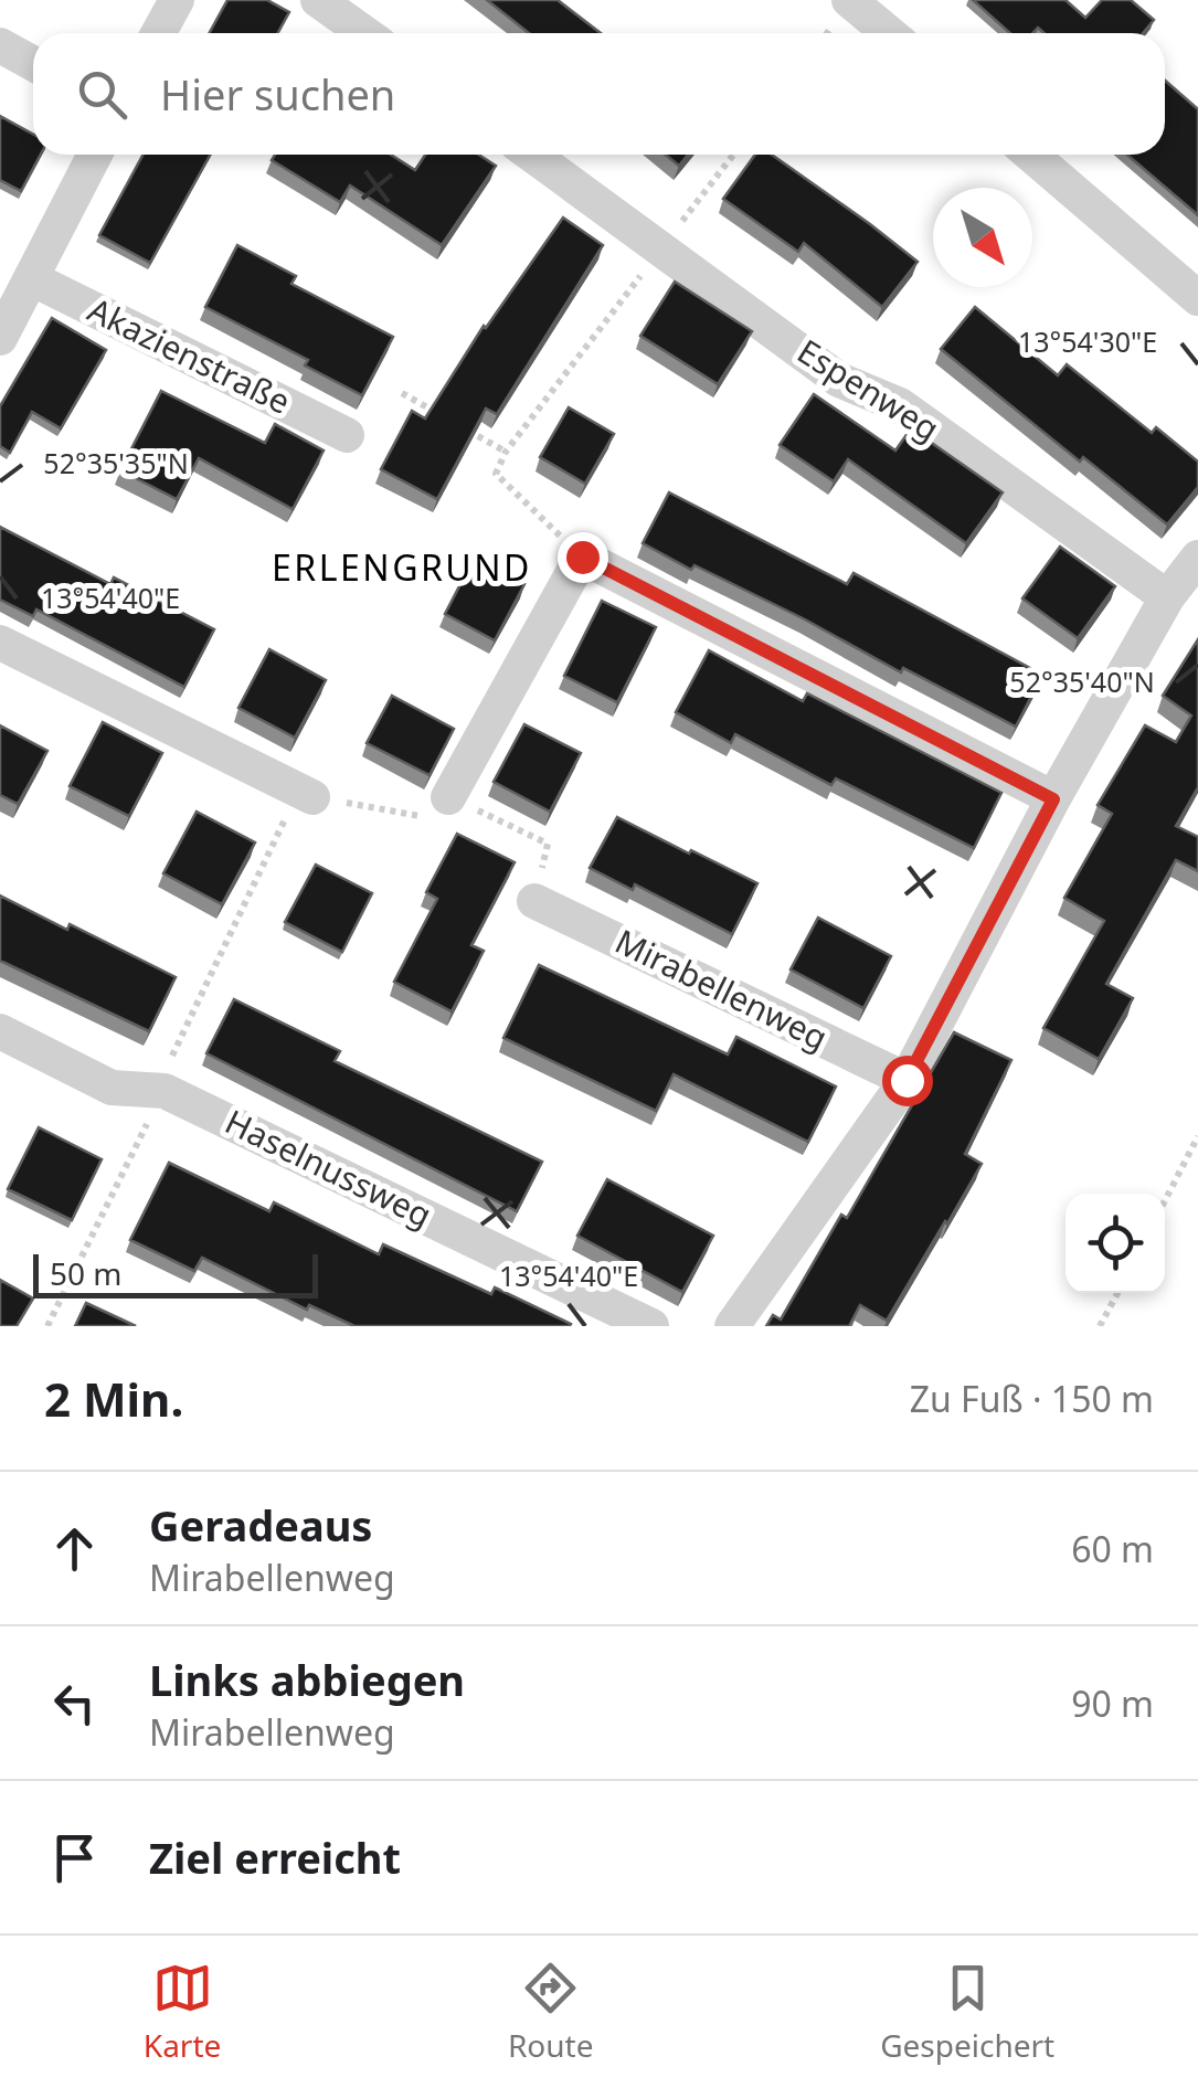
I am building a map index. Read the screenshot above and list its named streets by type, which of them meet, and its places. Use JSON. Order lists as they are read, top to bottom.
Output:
{
  "streets": {
    "street": [
      "Akazienstraße",
      "Espenweg",
      "Mirabellenweg",
      "Haselnussweg"
    ]
  },
  "districts": ["ERLENGRUND"],
  "scale_bar": "50 m",
  "north": "bottom right",
  "page": {
    "search": "Hier suchen",
    "scale": "50 m",
    "heading": ["2 Min.", "Zu Fuß · 150 m"],
    "list": [
      ["Geradeaus", "Mirabellenweg", "60 m"],
      ["Links abbiegen", "Mirabellenweg", "90 m"],
      "Ziel erreicht"
    ],
    "nav": ["Karte", "Route", "Gespeichert"]
  },
  "coordinates": [
    "13°54'30\"E",
    "52°35'35\"N",
    "13°54'40\"E",
    "52°35'40\"N"
  ]
}
